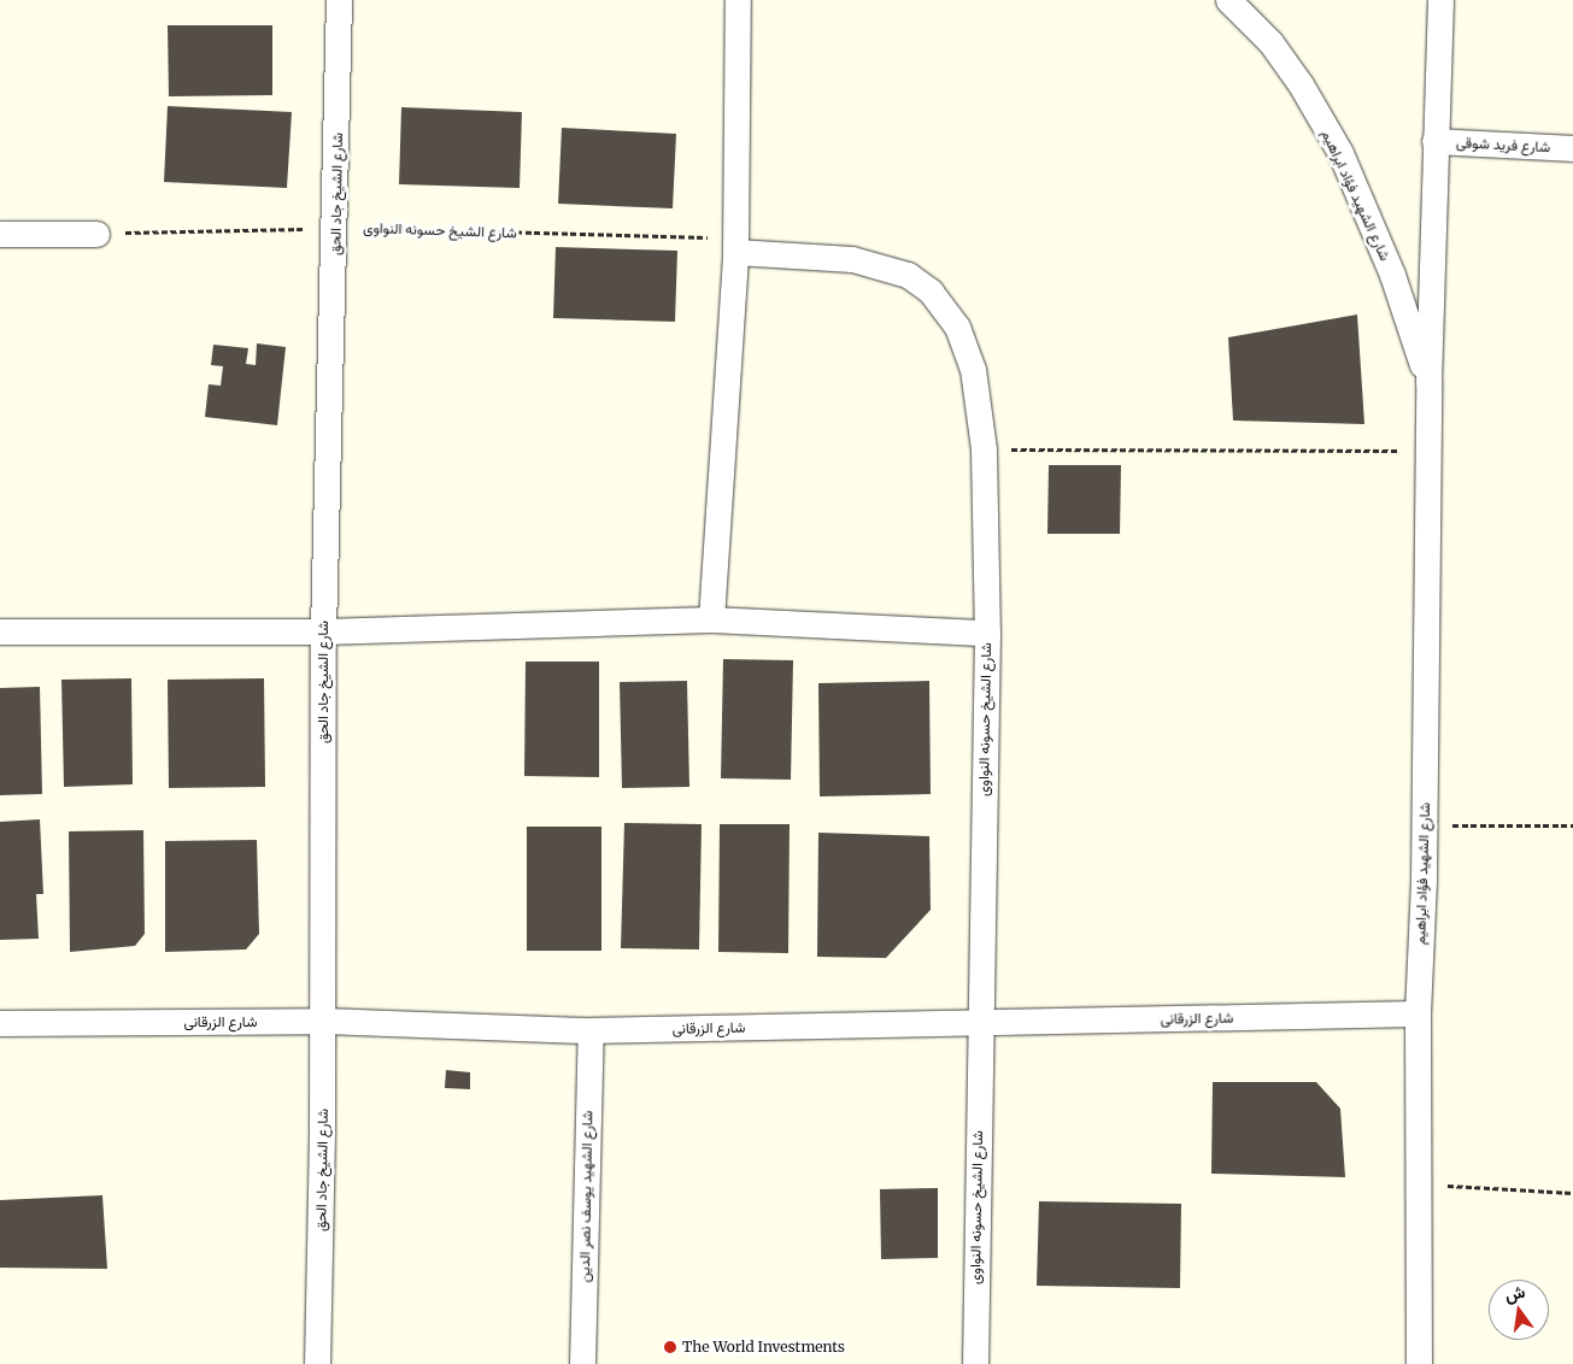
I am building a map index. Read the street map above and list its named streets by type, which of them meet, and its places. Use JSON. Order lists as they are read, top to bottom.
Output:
{
  "streets": {
    "street": [
      "شارع فريد شوقى",
      "شارع الشيخ جاد الحق",
      "شارع الشهيد فؤاد ابراهيم",
      "شارع الشيخ حسونه النواوى",
      "شارع الزرقانى",
      "شارع الشهيد يوسف نصر الدين"
    ]
  },
  "crossings": [
    ["شارع فريد شوقى", "شارع الشهيد فؤاد ابراهيم"],
    ["شارع الشيخ جاد الحق", "شارع الشيخ حسونه النواوى"],
    ["شارع الشيخ جاد الحق", "شارع الزرقانى"],
    ["شارع الشهيد فؤاد ابراهيم", "شارع الزرقانى"],
    ["شارع الشيخ حسونه النواوى", "شارع الزرقانى"],
    ["شارع الزرقانى", "شارع الشهيد يوسف نصر الدين"]
  ],
  "places": ["The World Investments"],
  "north": "top"
}
